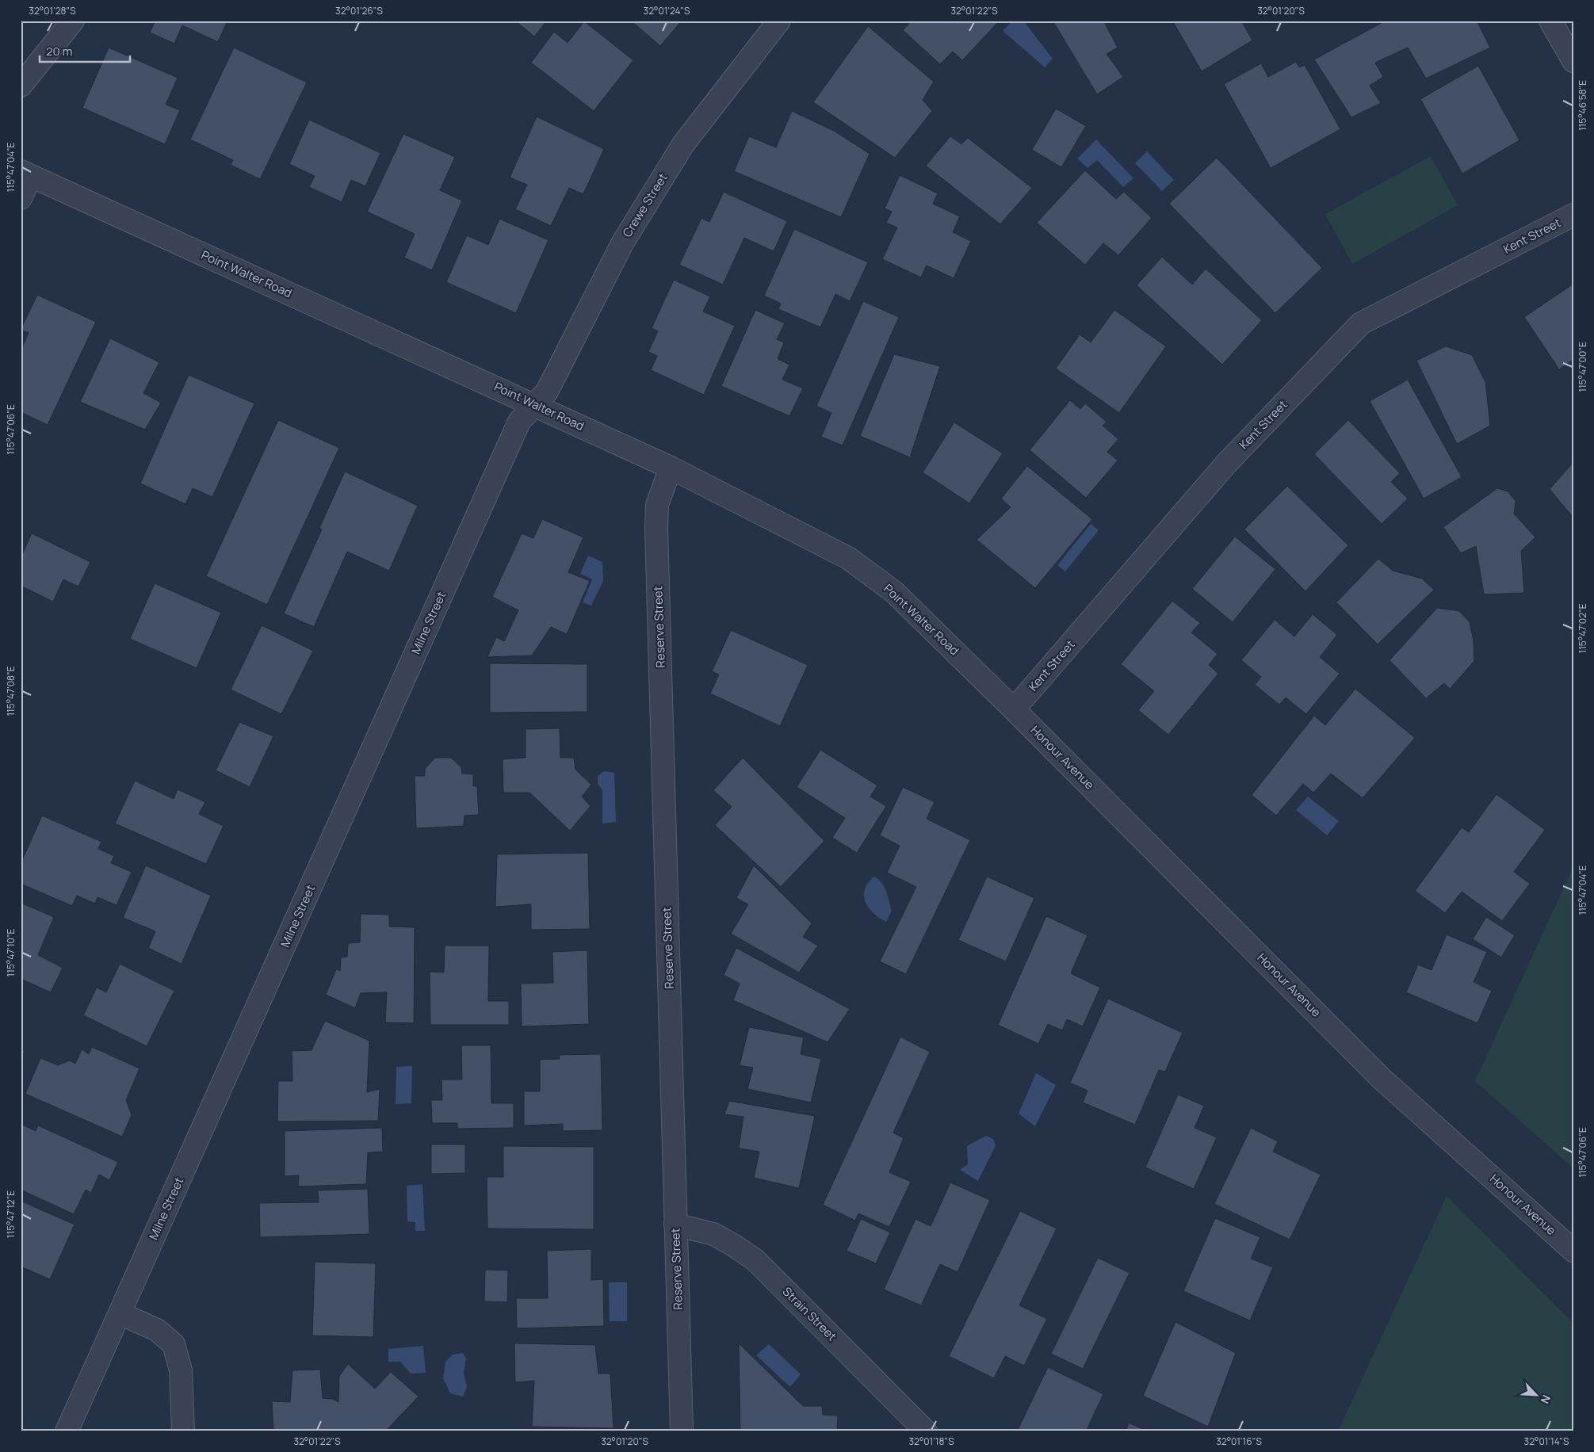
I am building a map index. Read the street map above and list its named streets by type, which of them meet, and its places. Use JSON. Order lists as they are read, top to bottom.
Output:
{
  "streets": {
    "street": [
      "Crewe Street",
      "Kent Street",
      "Point Walter Road",
      "Milne Street",
      "Reserve Street",
      "Honour Avenue",
      "Strain Street"
    ]
  },
  "crossings": [
    ["Crewe Street", "Point Walter Road"],
    ["Crewe Street", "Milne Street"],
    ["Kent Street", "Point Walter Road"],
    ["Kent Street", "Honour Avenue"],
    ["Point Walter Road", "Milne Street"],
    ["Point Walter Road", "Reserve Street"],
    ["Point Walter Road", "Honour Avenue"],
    ["Reserve Street", "Strain Street"]
  ],
  "scale_bar": "20 m",
  "north": "bottom right",
  "coordinates": [
    "32°01'28\"S",
    "32°01'26\"S",
    "32°01'24\"S",
    "32°01'22\"S",
    "32°01'20\"S",
    "115°46'58\"E",
    "115°47'04\"E",
    "115°47'00\"E",
    "115°47'06\"E",
    "115°47'02\"E",
    "115°47'08\"E",
    "115°47'10\"E",
    "115°47'12\"E",
    "32°01'18\"S",
    "32°01'16\"S",
    "32°01'14\"S"
  ]
}
